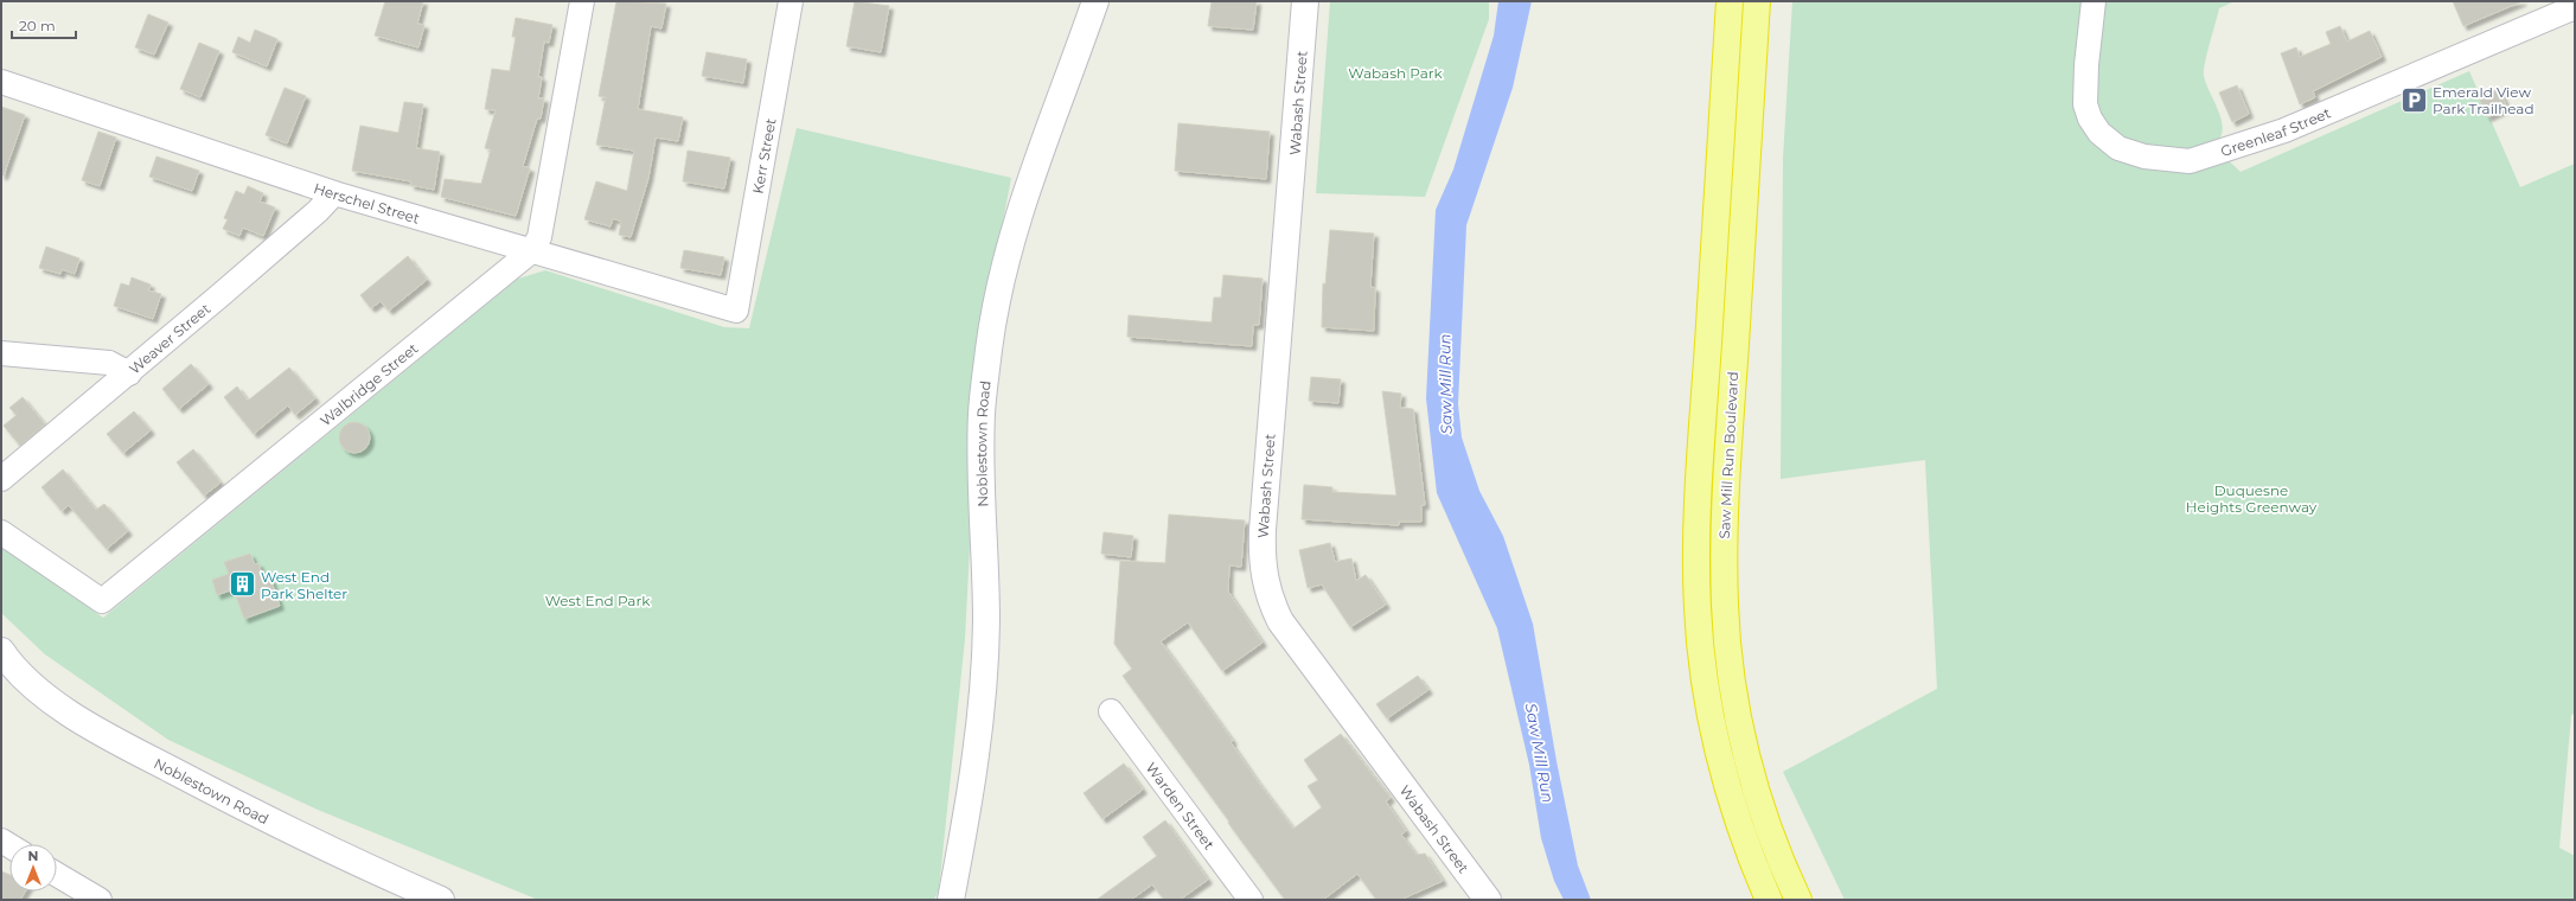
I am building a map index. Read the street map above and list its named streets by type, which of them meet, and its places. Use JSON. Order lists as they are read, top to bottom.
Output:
{
  "streets": {
    "highway": ["Saw Mill Run Boulevard"],
    "main road": ["Wabash Street", "Noblestown Road"],
    "street": [
      "Greenleaf Street",
      "Kerr Street",
      "Herschel Street",
      "Weaver Street",
      "Walbridge Street",
      "Warden Street"
    ]
  },
  "crossings": [
    ["Kerr Street", "Herschel Street"],
    ["Herschel Street", "Weaver Street"],
    ["Herschel Street", "Walbridge Street"]
  ],
  "water": ["Saw Mill Run"],
  "parks": ["Wabash Park", "Duquesne Heights Greenway", "West End Park"],
  "places": {
    "parking": ["Emerald View Park Trailhead"],
    "building": ["West End Park Shelter"]
  },
  "scale_bar": "20 m",
  "north": "top"
}
